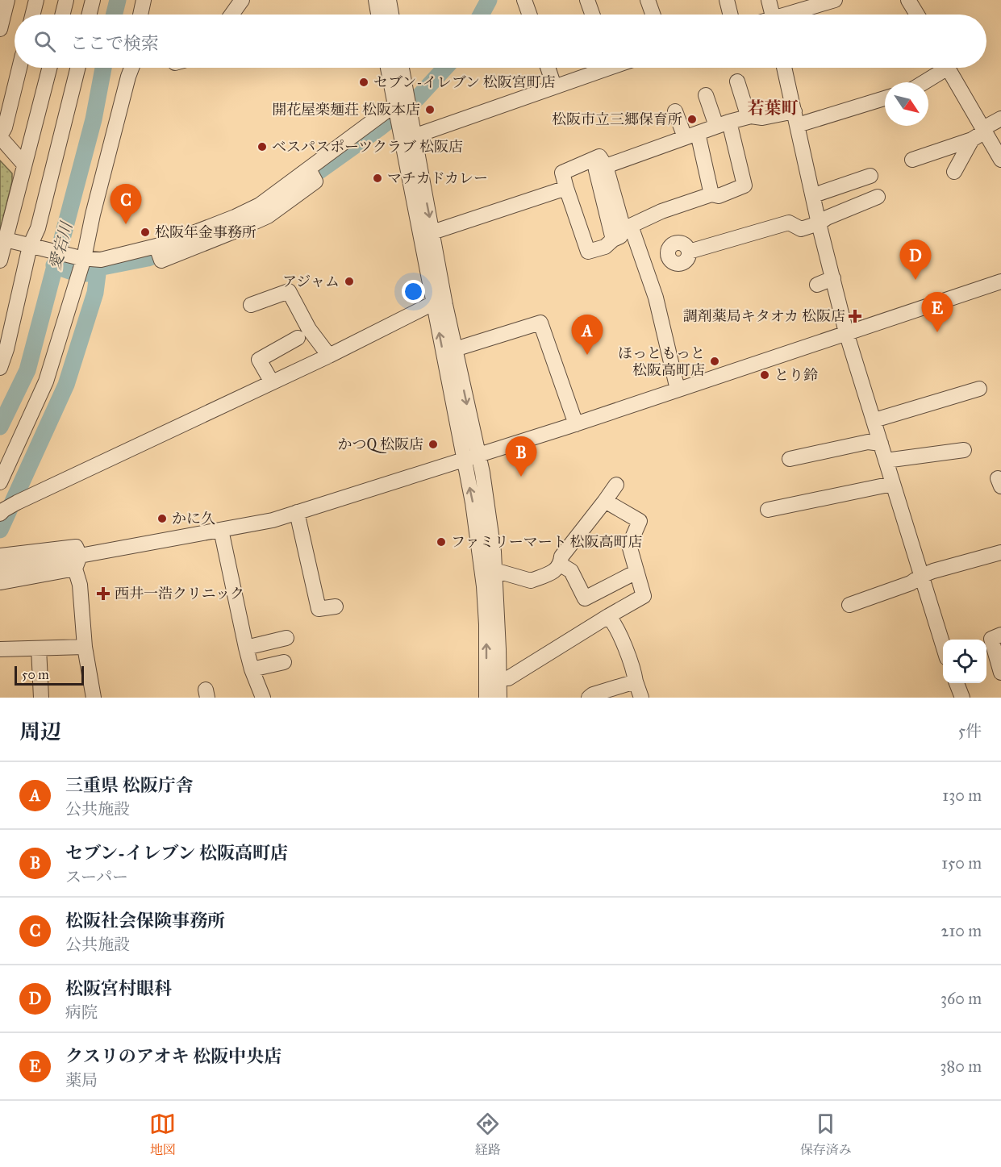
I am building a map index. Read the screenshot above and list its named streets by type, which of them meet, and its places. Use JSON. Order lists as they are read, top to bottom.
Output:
{
  "districts": ["若葉町"],
  "water": ["愛宕川"],
  "places": {
    "other": [
      "セブン-イレブン 松阪宮町店",
      "開花屋楽麺荘 松阪本店",
      "松阪市立三郷保育所",
      "ベスパスポーツクラブ 松阪店",
      "マチカドカレー",
      "松阪年金事務所",
      "アジャム",
      "ほっともっと 松阪高町店",
      "とり鈴",
      "かつQ 松阪店",
      "かに久",
      "ファミリーマート 松阪高町店"
    ],
    "health": ["調剤薬局キタオカ 松阪店", "西井一浩クリニック"]
  },
  "scale_bar": "50 m",
  "north": "bottom right",
  "page": {
    "search": "ここで検索",
    "pins": [
      "C",
      "D",
      "E",
      "A",
      "B"
    ],
    "scale": "50 m",
    "heading": ["周辺", "5件"],
    "list": [
      {
        "mark": "A",
        "name": "三重県 松阪庁舎",
        "note": "公共施設",
        "value": "130 m"
      },
      {
        "mark": "B",
        "name": "セブン-イレブン 松阪高町店",
        "note": "スーパー",
        "value": "150 m"
      },
      {
        "mark": "C",
        "name": "松阪社会保険事務所",
        "note": "公共施設",
        "value": "210 m"
      },
      {
        "mark": "D",
        "name": "松阪宮村眼科",
        "note": "病院",
        "value": "360 m"
      },
      {
        "mark": "E",
        "name": "クスリのアオキ 松阪中央店",
        "note": "薬局",
        "value": "380 m"
      }
    ],
    "nav": ["地図", "経路", "保存済み"]
  }
}
